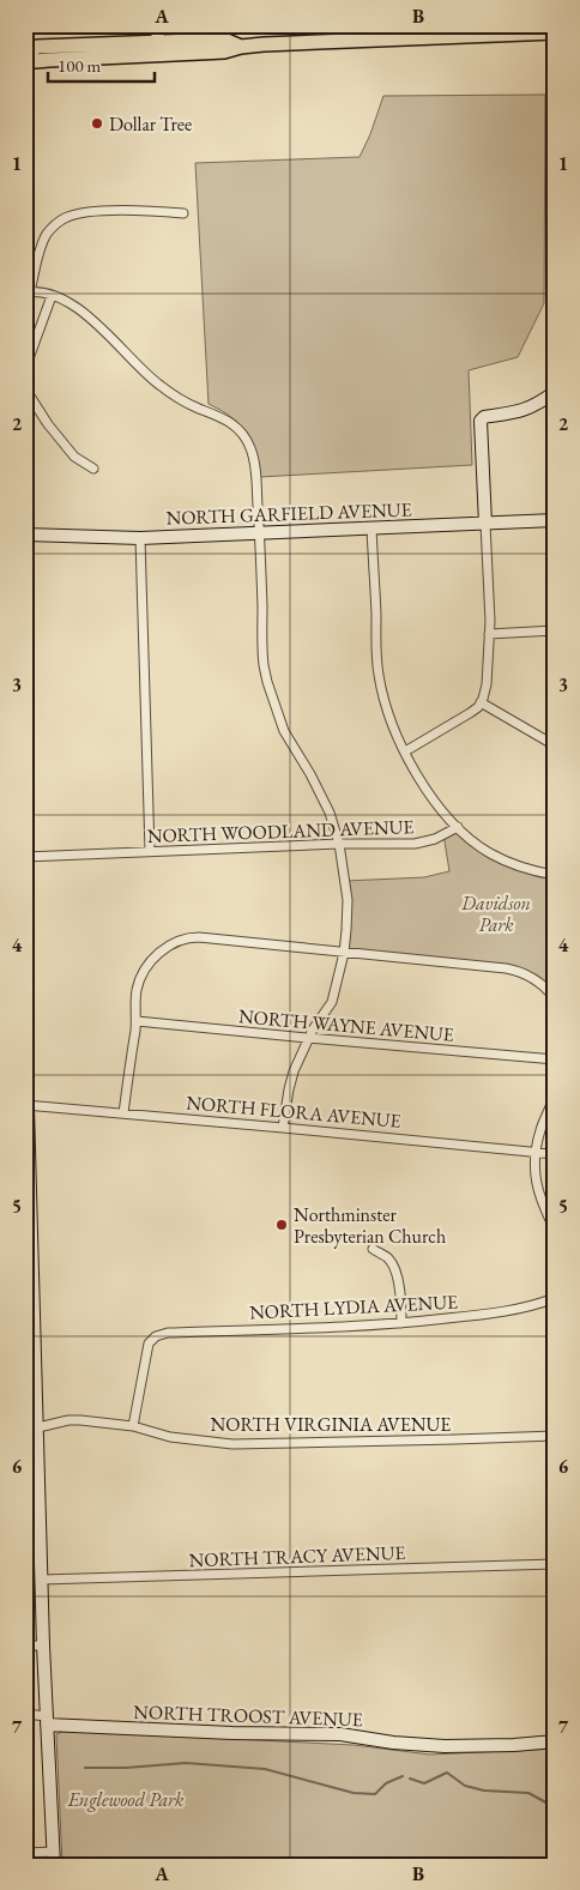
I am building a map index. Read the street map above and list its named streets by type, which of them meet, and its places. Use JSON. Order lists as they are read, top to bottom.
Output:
{
  "streets": {
    "street": [
      "NORTH GARFIELD AVENUE",
      "NORTH WOODLAND AVENUE",
      "NORTH WAYNE AVENUE",
      "NORTH FLORA AVENUE",
      "NORTH LYDIA AVENUE",
      "NORTH VIRGINIA AVENUE",
      "NORTH TRACY AVENUE",
      "NORTH TROOST AVENUE"
    ]
  },
  "crossings": [
    ["NORTH LYDIA AVENUE", "NORTH VIRGINIA AVENUE"]
  ],
  "parks": ["Davidson Park", "Englewood Park"],
  "places": ["Dollar Tree", "Northminster Presbyterian Church"],
  "scale_bar": "100 m",
  "grid": {
    "columns": ["A", "B"],
    "rows": [
      "1",
      "2",
      "3",
      "4",
      "5",
      "6",
      "7"
    ]
  }
}
